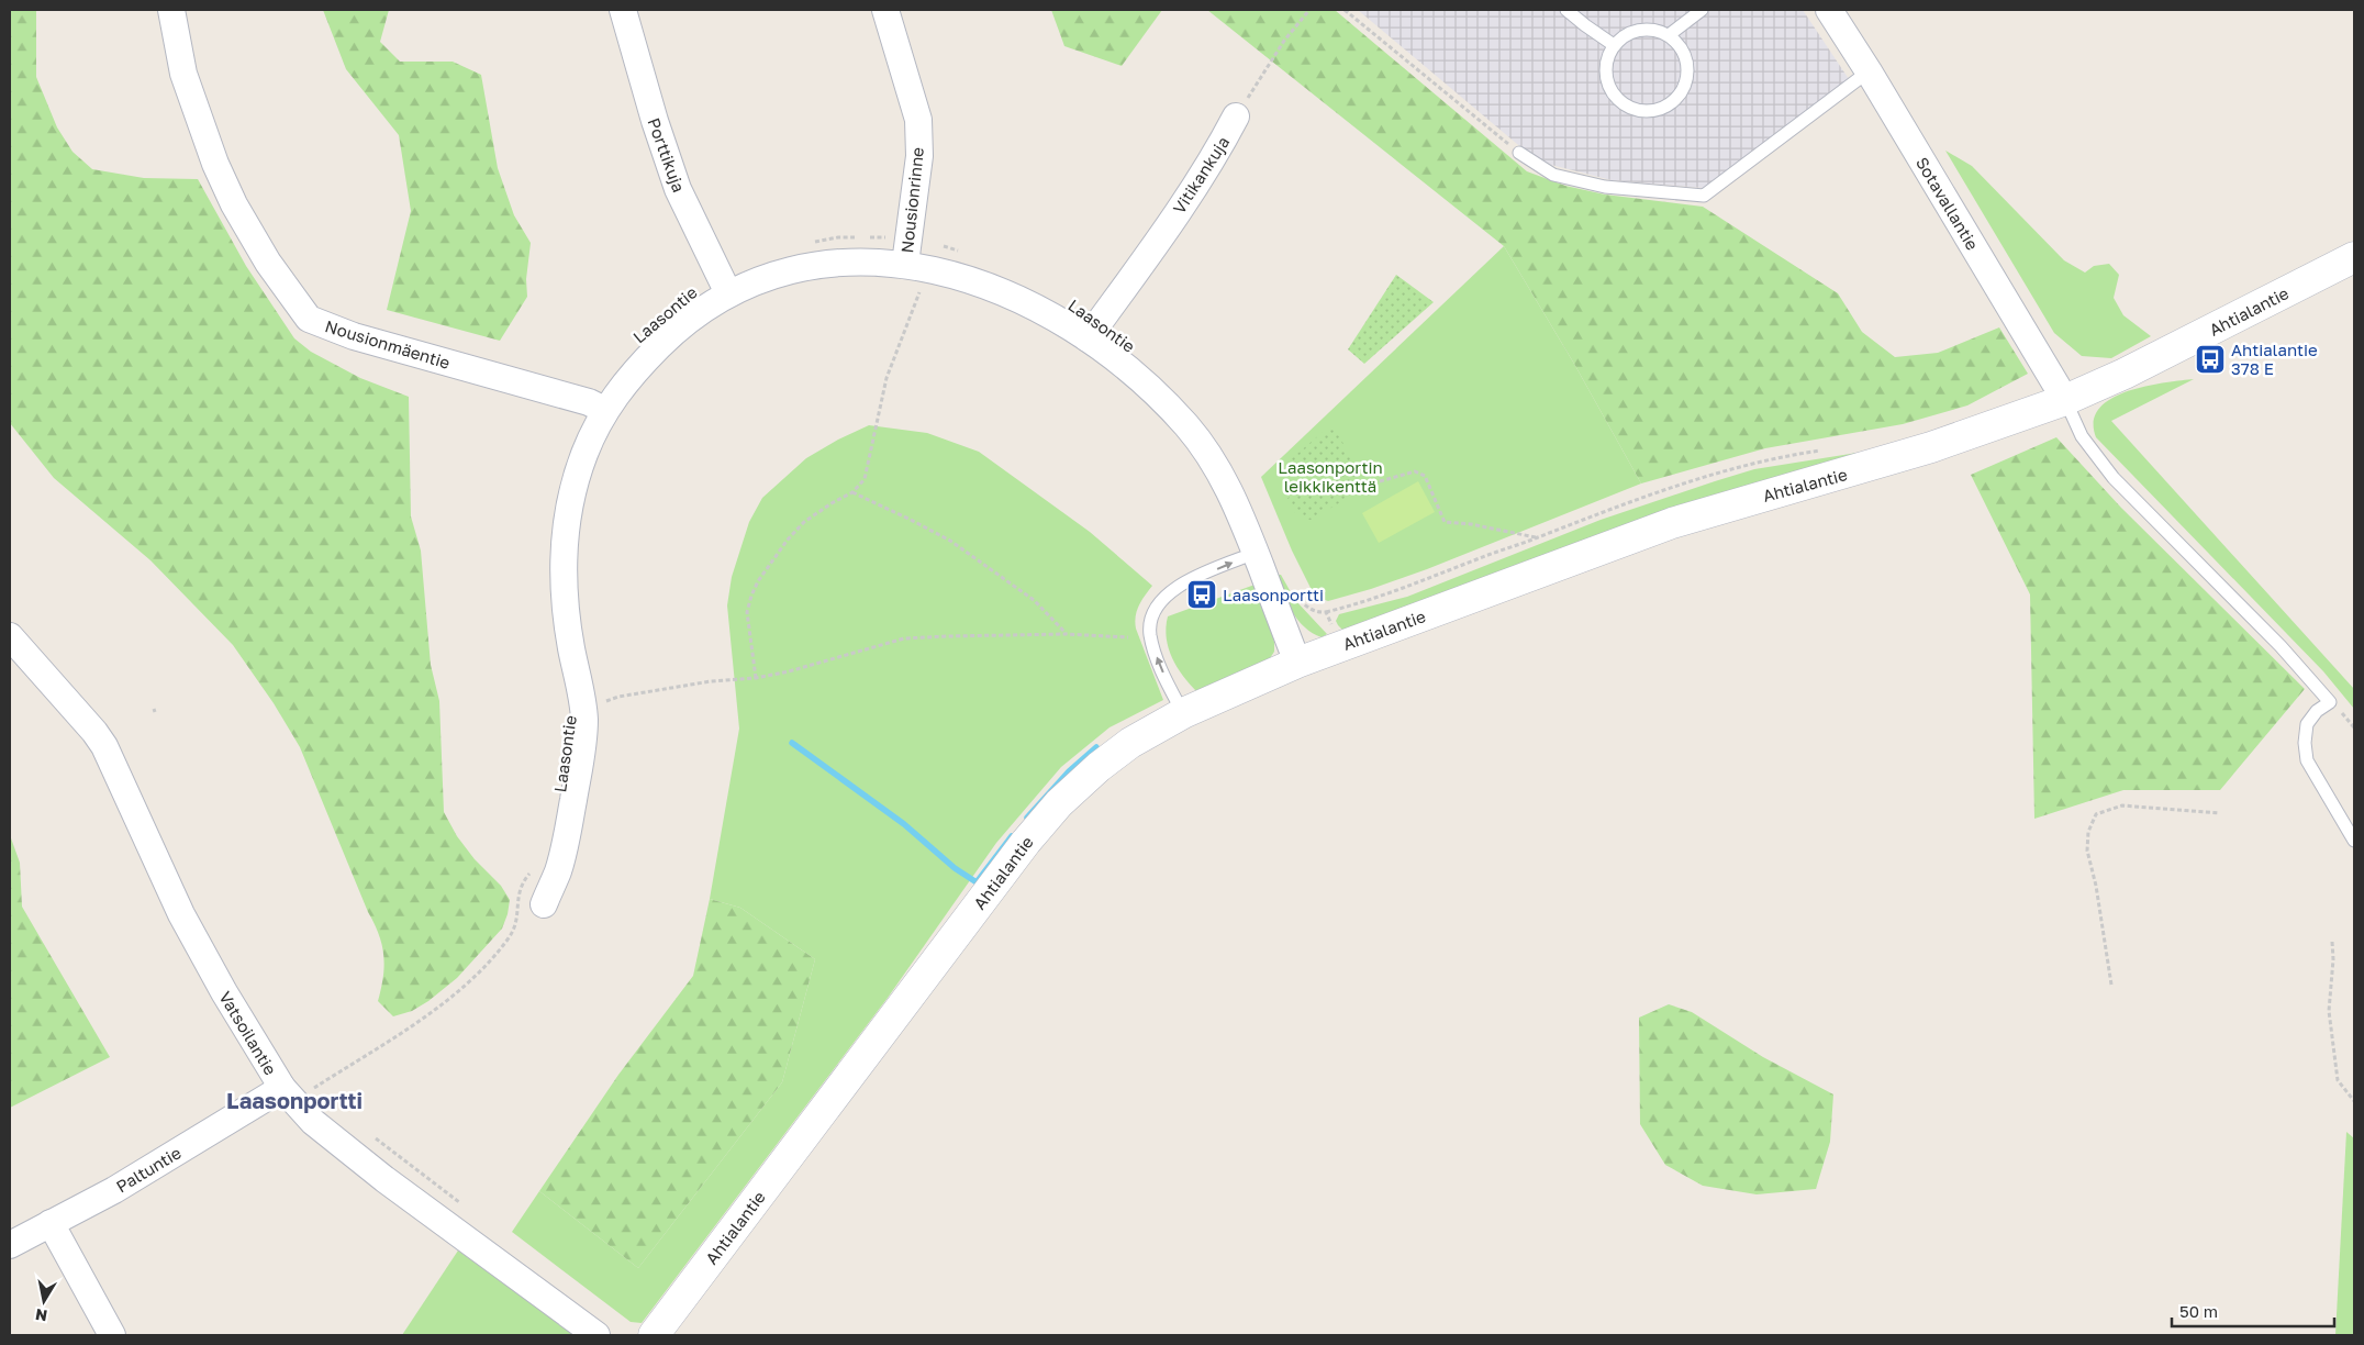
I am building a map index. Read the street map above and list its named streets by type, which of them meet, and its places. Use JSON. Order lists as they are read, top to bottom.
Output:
{
  "streets": {
    "street": [
      "Porttikuja",
      "Vitikankuja",
      "Nousionrinne",
      "Sotavallantie",
      "Ahtialantie",
      "Laasontie",
      "Nousionmäentie",
      "Vatsoilantie",
      "Paltuntie"
    ]
  },
  "crossings": [
    ["Porttikuja", "Laasontie"],
    ["Vitikankuja", "Laasontie"],
    ["Nousionrinne", "Laasontie"],
    ["Sotavallantie", "Ahtialantie"],
    ["Ahtialantie", "Laasontie"],
    ["Laasontie", "Nousionmäentie"],
    ["Vatsoilantie", "Paltuntie"]
  ],
  "districts": ["Laasonportti"],
  "parks": ["Laasonportin leikkikenttä"],
  "places": {
    "bus stop": ["Ahtialantie 378 E", "Laasonportti"]
  },
  "scale_bar": "50 m",
  "north": "bottom"
}
